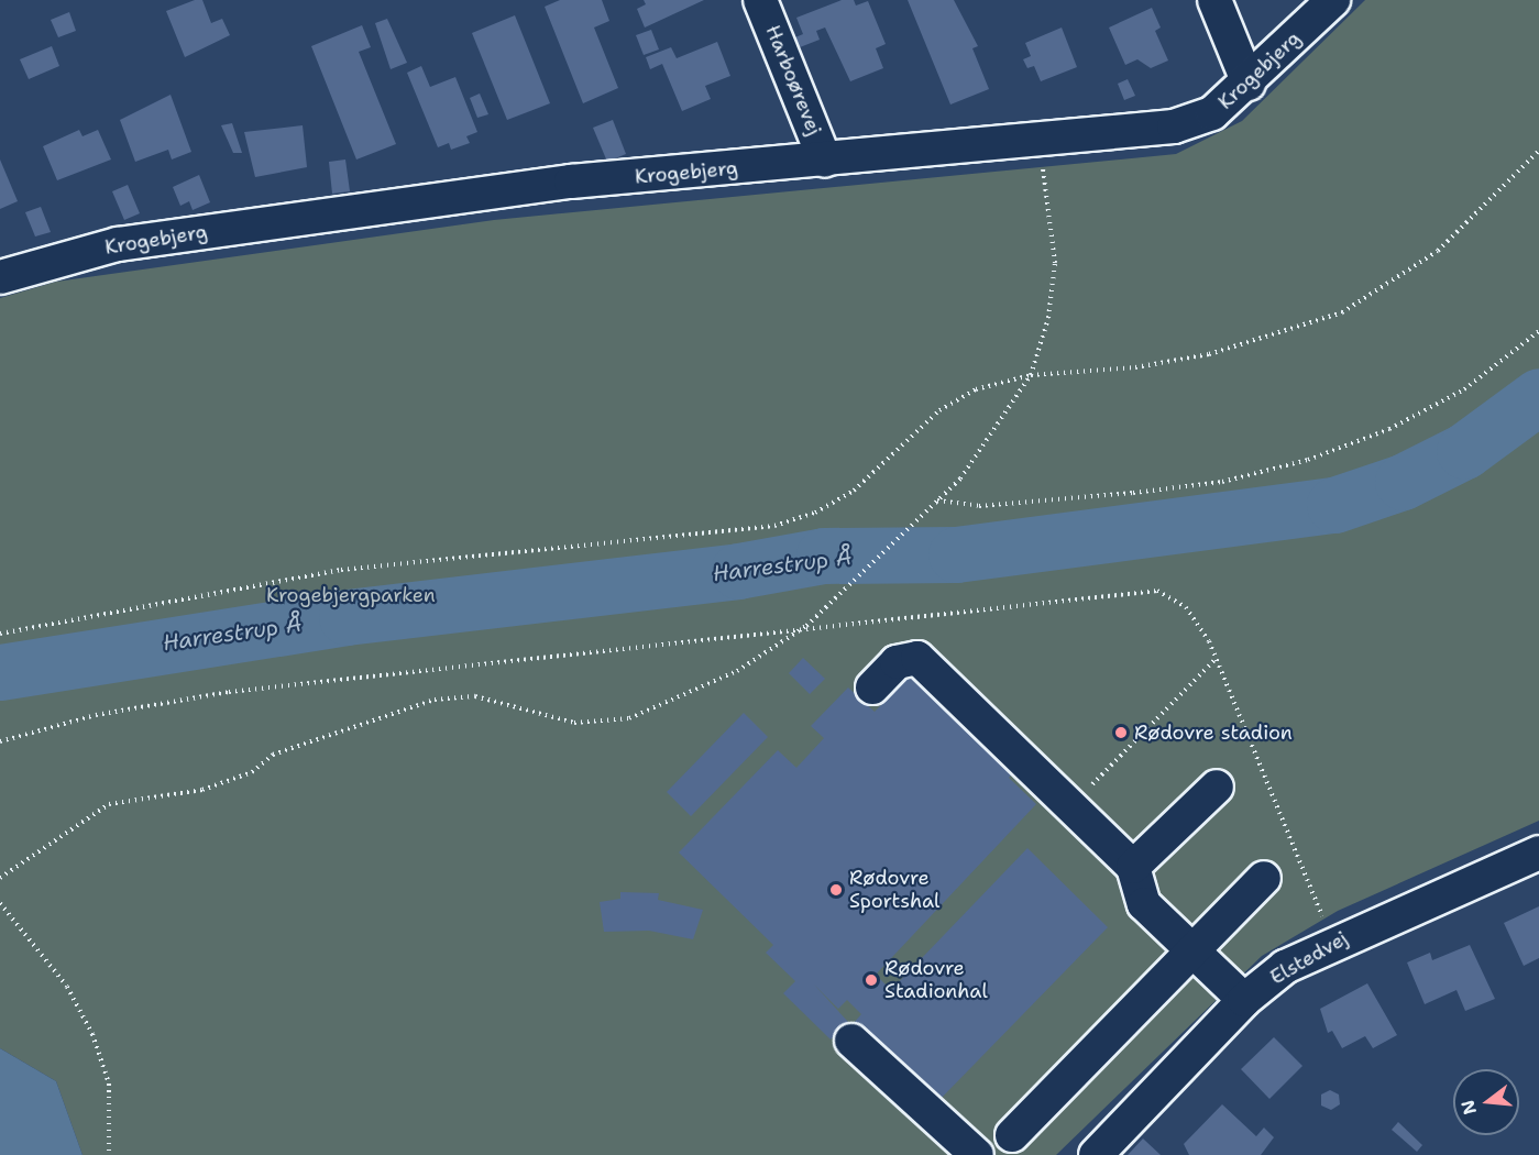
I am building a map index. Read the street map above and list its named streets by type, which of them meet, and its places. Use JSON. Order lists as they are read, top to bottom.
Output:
{
  "streets": {
    "street": ["Krogebjerg", "Harboørevej", "Elstedvej"]
  },
  "crossings": [
    ["Krogebjerg", "Harboørevej"]
  ],
  "water": ["Harrestrup Å"],
  "parks": ["Krogebjergparken"],
  "places": ["Rødovre stadion", "Rødovre Sportshal", "Rødovre Stadionhal"],
  "north": "left"
}
